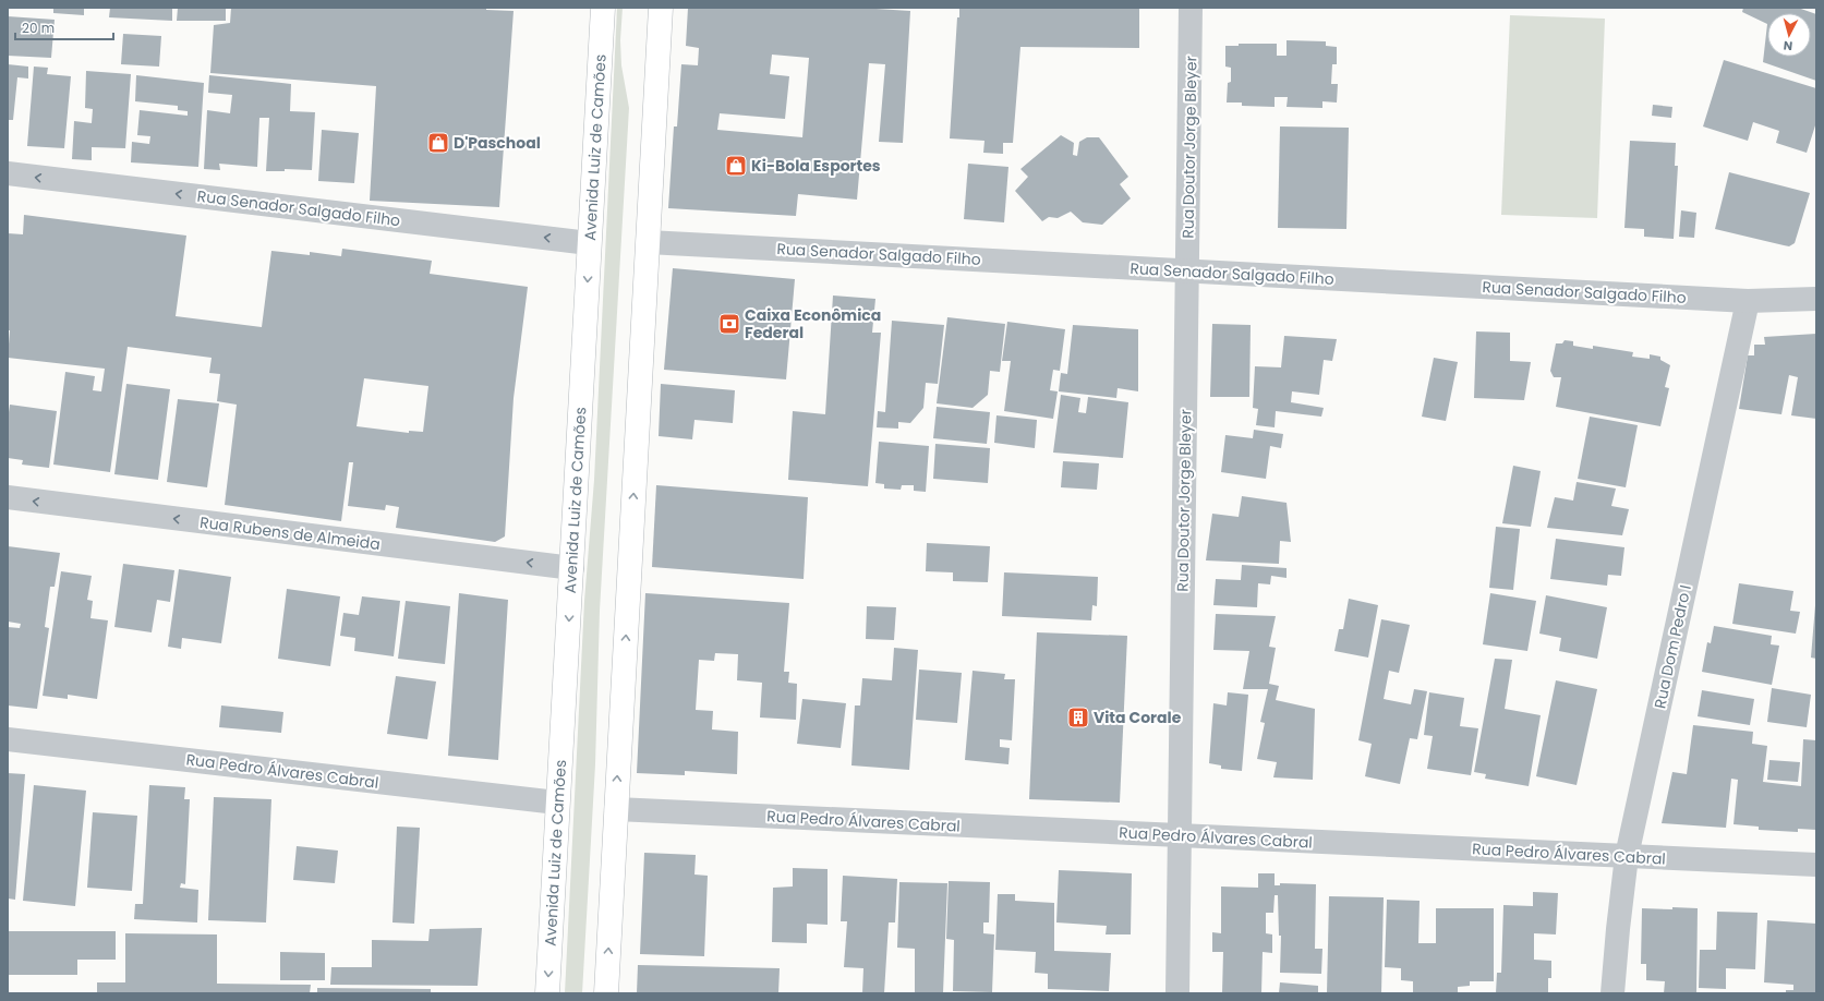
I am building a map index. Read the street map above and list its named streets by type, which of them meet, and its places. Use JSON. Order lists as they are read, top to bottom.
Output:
{
  "streets": {
    "main road": ["Avenida Luiz de Camões"],
    "street": [
      "Rua Doutor Jorge Bleyer",
      "Rua Senador Salgado Filho",
      "Rua Rubens de Almeida",
      "Rua Dom Pedro I",
      "Rua Pedro Álvares Cabral"
    ]
  },
  "crossings": [
    ["Rua Doutor Jorge Bleyer", "Rua Senador Salgado Filho"],
    ["Rua Doutor Jorge Bleyer", "Rua Pedro Álvares Cabral"],
    ["Avenida Luiz de Camões", "Rua Senador Salgado Filho"],
    ["Avenida Luiz de Camões", "Rua Rubens de Almeida"],
    ["Avenida Luiz de Camões", "Rua Pedro Álvares Cabral"],
    ["Rua Senador Salgado Filho", "Rua Dom Pedro I"],
    ["Rua Dom Pedro I", "Rua Pedro Álvares Cabral"]
  ],
  "one_way": ["Rua Rubens de Almeida"],
  "places": {
    "shop": ["D'Paschoal", "Ki-Bola Esportes"],
    "bank": ["Caixa Econômica Federal"],
    "building": ["Vita Corale"]
  },
  "scale_bar": "20 m",
  "north": "bottom"
}
